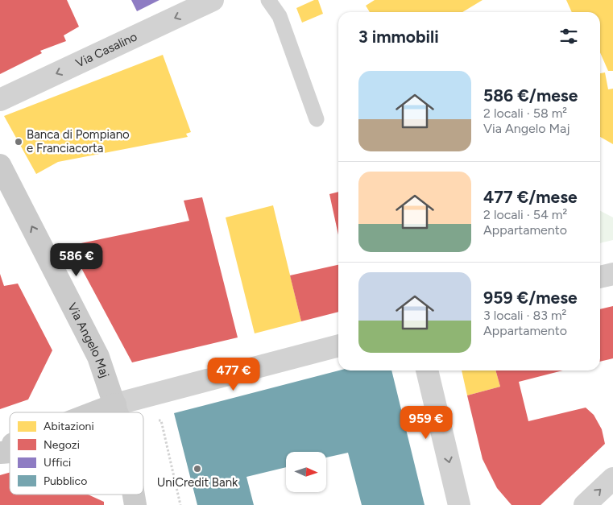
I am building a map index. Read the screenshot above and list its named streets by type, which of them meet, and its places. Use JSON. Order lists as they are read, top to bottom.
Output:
{
  "streets": {
    "main road": ["Via Angelo Maj"],
    "street": ["Via Casalino"]
  },
  "one_way": ["Via Casalino", "Via Angelo Maj"],
  "places": ["Banca di Pompiano e Franciacorta", "UniCredit Bank"],
  "legend": [
    "Abitazioni",
    "Negozi",
    "Uffici",
    "Pubblico"
  ],
  "north": "right",
  "page": {
    "heading": "3 immobili",
    "list": [
      {
        "name": "586 €/mese",
        "note": "2 locali · 58 m² · Via Angelo Maj"
      },
      {
        "name": "477 €/mese",
        "note": "2 locali · 54 m² · Appartamento"
      },
      {
        "name": "959 €/mese",
        "note": "3 locali · 83 m² · Appartamento"
      }
    ],
    "price": ["586 €", "477 €", "959 €"]
  }
}
